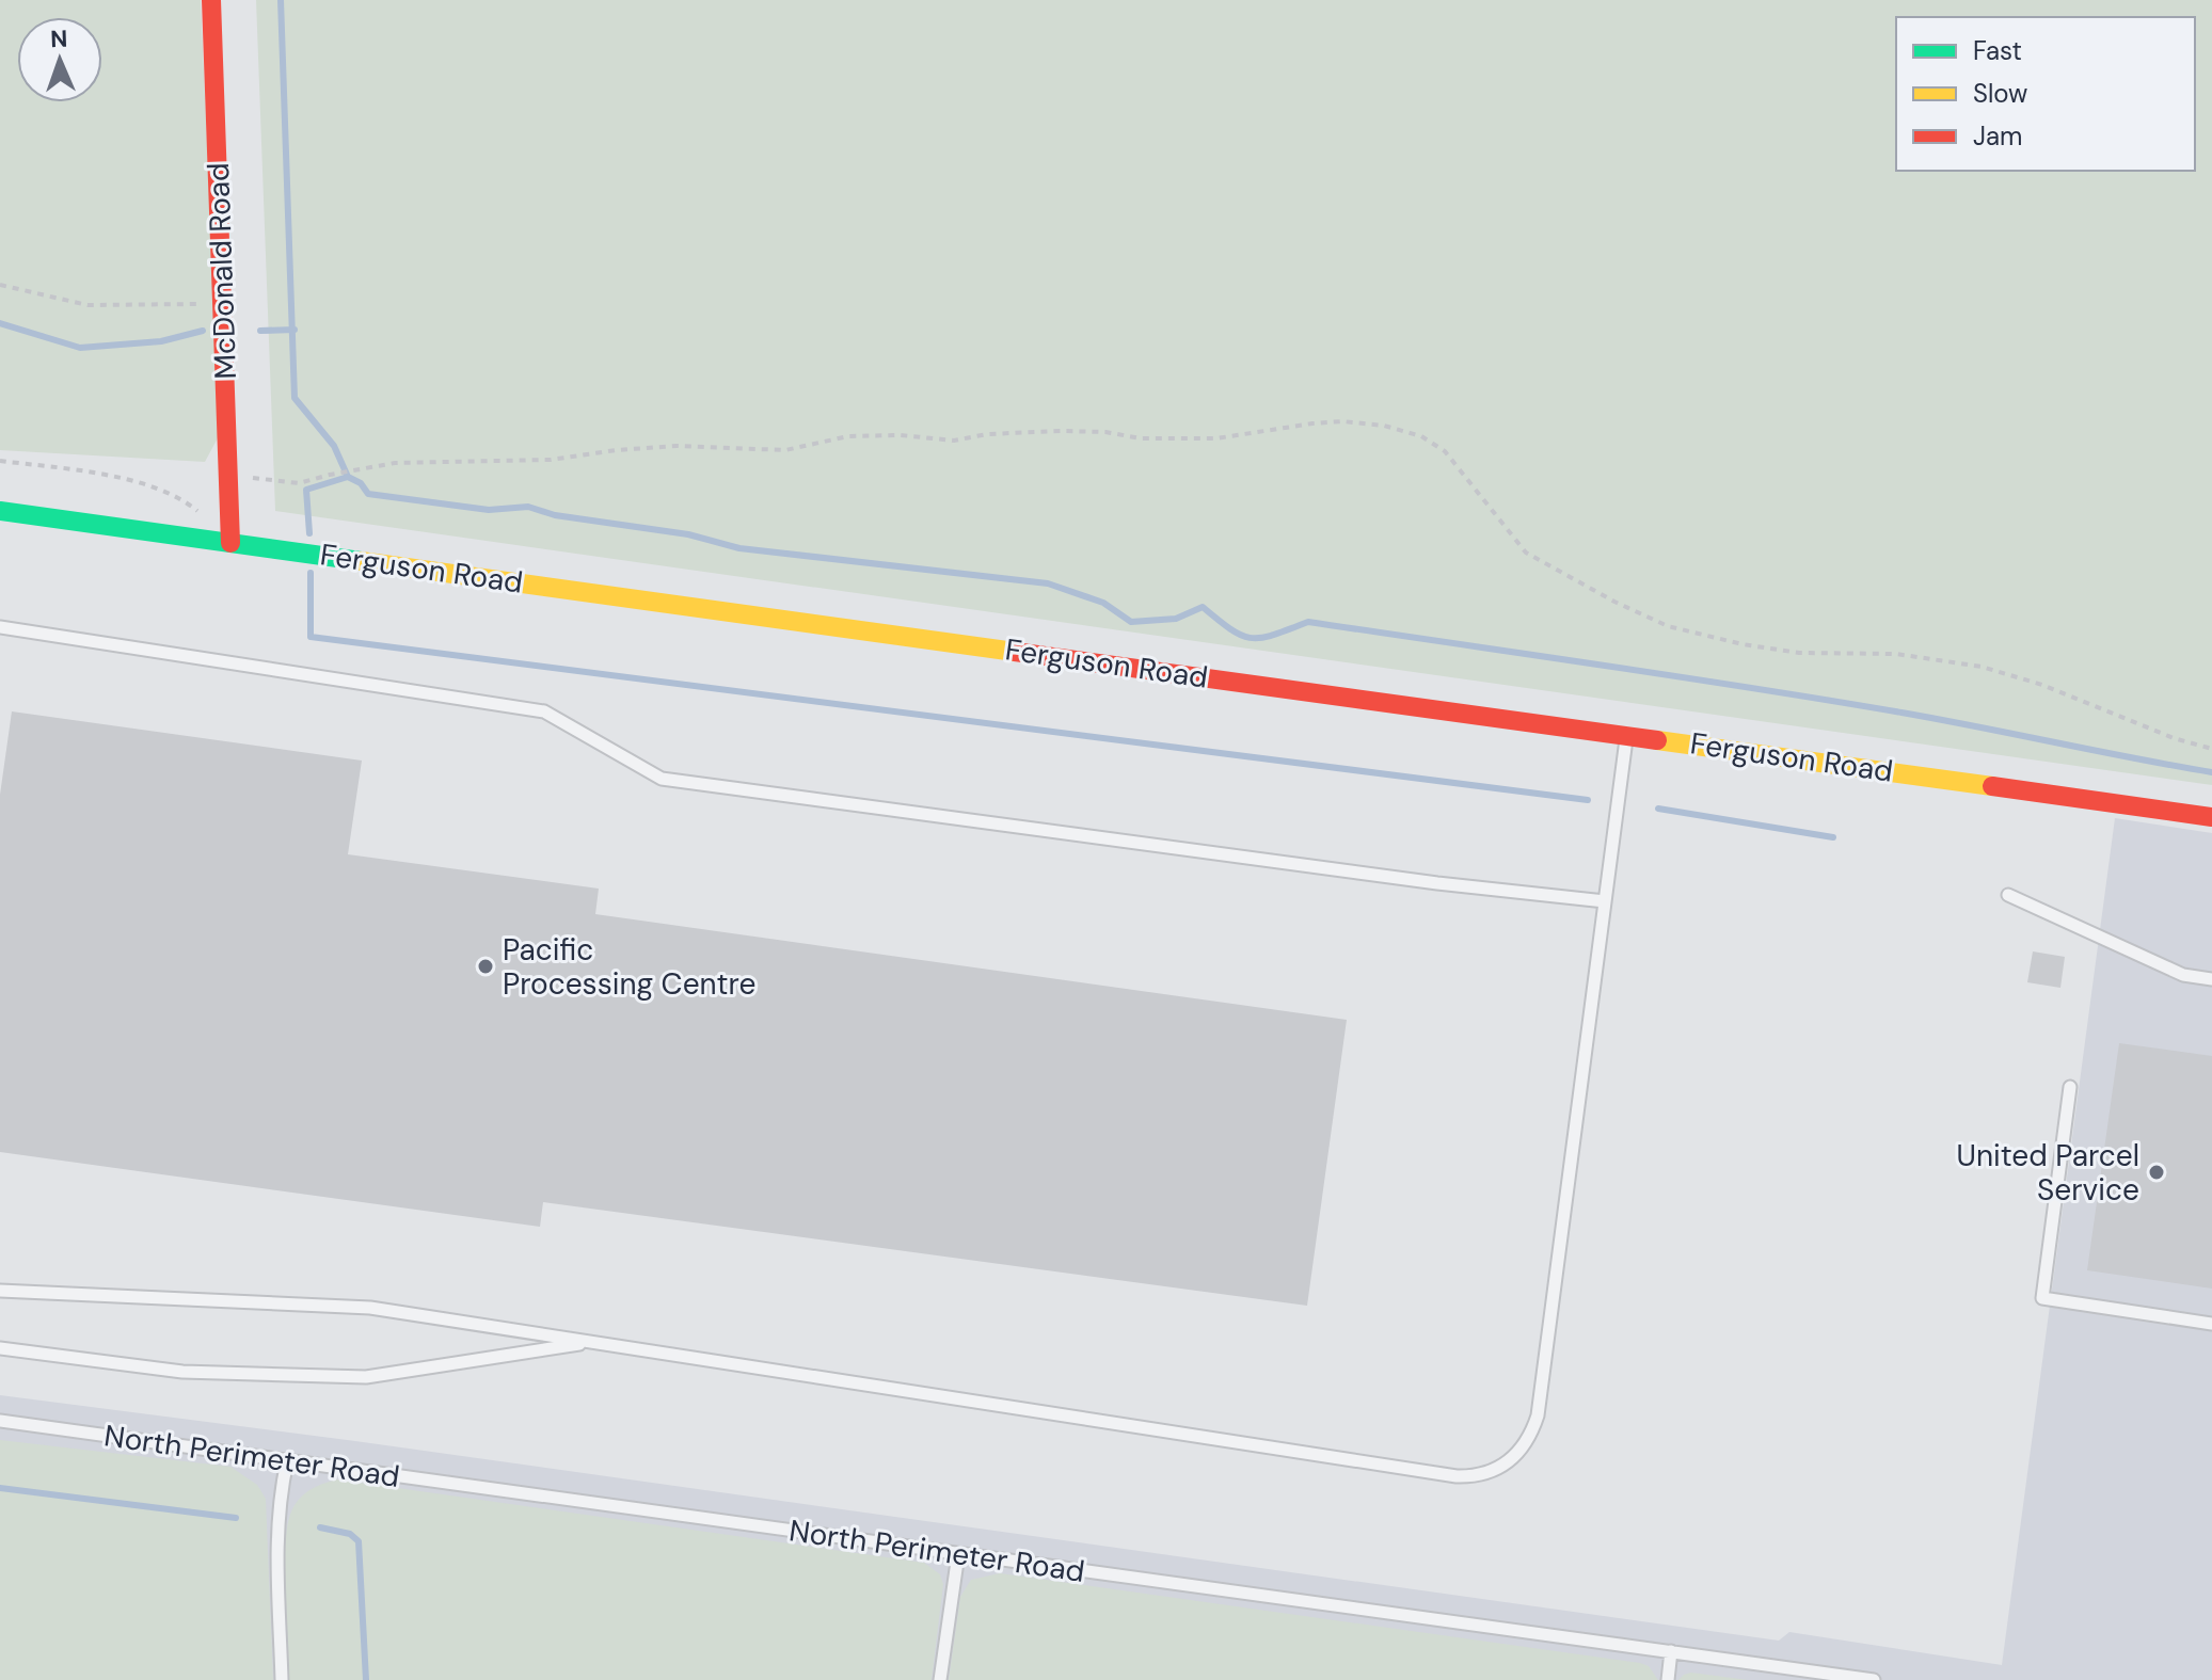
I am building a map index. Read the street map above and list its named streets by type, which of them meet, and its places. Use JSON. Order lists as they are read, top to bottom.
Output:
{
  "streets": {
    "street": ["McDonald Road", "Ferguson Road"],
    "lane": ["North Perimeter Road"]
  },
  "crossings": [
    ["McDonald Road", "Ferguson Road"]
  ],
  "places": ["Pacific Processing Centre", "United Parcel Service"],
  "legend": ["Fast", "Slow", "Jam"],
  "north": "top"
}
